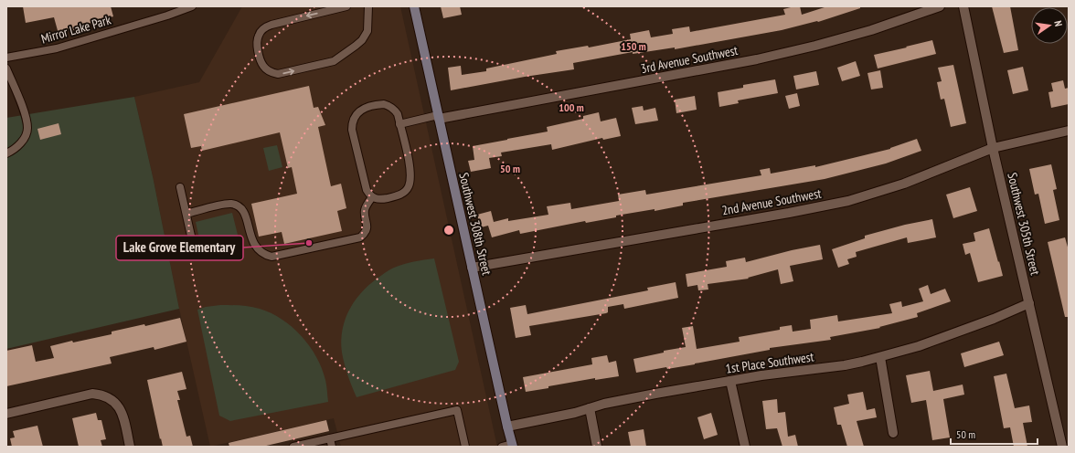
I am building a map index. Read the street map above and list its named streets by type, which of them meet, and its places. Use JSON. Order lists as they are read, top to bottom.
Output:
{
  "streets": {
    "street": [
      "3rd Avenue Southwest",
      "2nd Avenue Southwest",
      "Southwest 308th Street",
      "Southwest 305th Street",
      "1st Place Southwest"
    ],
    "lane": ["Mirror Lake Park"]
  },
  "crossings": [
    ["3rd Avenue Southwest", "Southwest 308th Street"],
    ["2nd Avenue Southwest", "Southwest 308th Street"],
    ["2nd Avenue Southwest", "Southwest 305th Street"],
    ["Southwest 308th Street", "1st Place Southwest"],
    ["Southwest 305th Street", "1st Place Southwest"]
  ],
  "places": ["Lake Grove Elementary"],
  "scale_bar": "50 m",
  "north": "right",
  "rings": ["150 m", "100 m", "50 m"]
}
